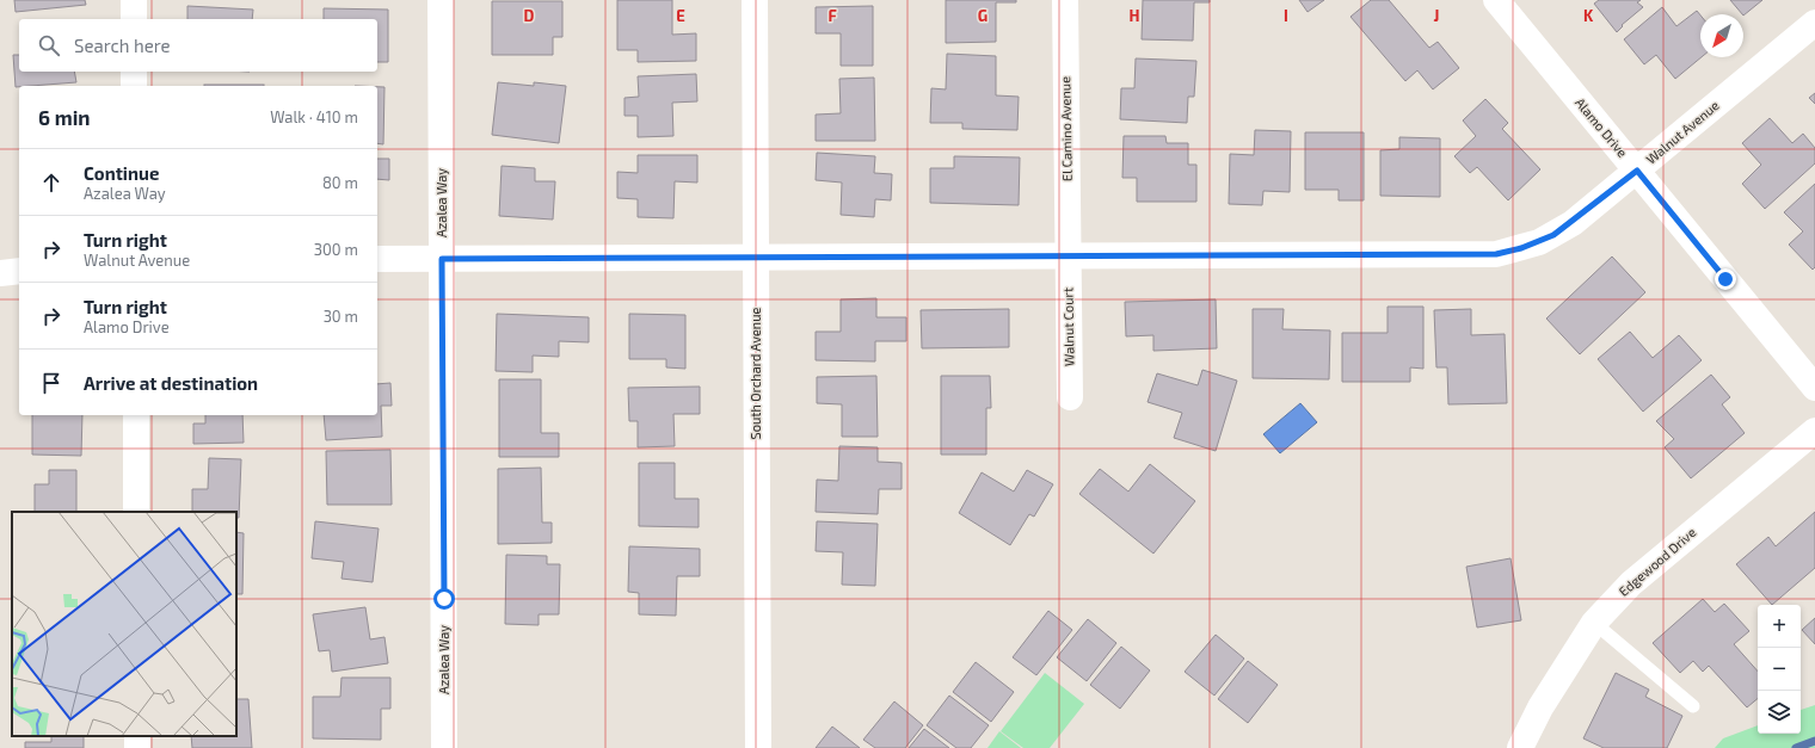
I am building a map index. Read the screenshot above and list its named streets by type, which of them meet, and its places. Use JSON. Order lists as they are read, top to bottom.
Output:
{
  "streets": {
    "street": [
      "Alamo Drive",
      "El Camino Avenue",
      "Walnut Avenue",
      "Azalea Way",
      "Walnut Court",
      "South Orchard Avenue",
      "Edgewood Drive"
    ]
  },
  "crossings": [
    ["Alamo Drive", "Walnut Avenue"],
    ["El Camino Avenue", "Walnut Avenue"],
    ["El Camino Avenue", "Walnut Court"],
    ["Walnut Avenue", "Azalea Way"],
    ["Walnut Avenue", "Walnut Court"],
    ["Walnut Avenue", "South Orchard Avenue"]
  ],
  "north": "bottom left",
  "page": {
    "search": "Search here",
    "heading": ["6 min", "Walk · 410 m"],
    "list": [
      ["Continue", "Azalea Way", "80 m"],
      ["Turn right", "Walnut Avenue", "300 m"],
      ["Turn right", "Alamo Drive", "30 m"],
      "Arrive at destination"
    ],
    "map_buttons": ["+", "−"]
  },
  "grid": {
    "columns": [
      "D",
      "E",
      "F",
      "G",
      "H",
      "I",
      "J",
      "K"
    ]
  }
}
